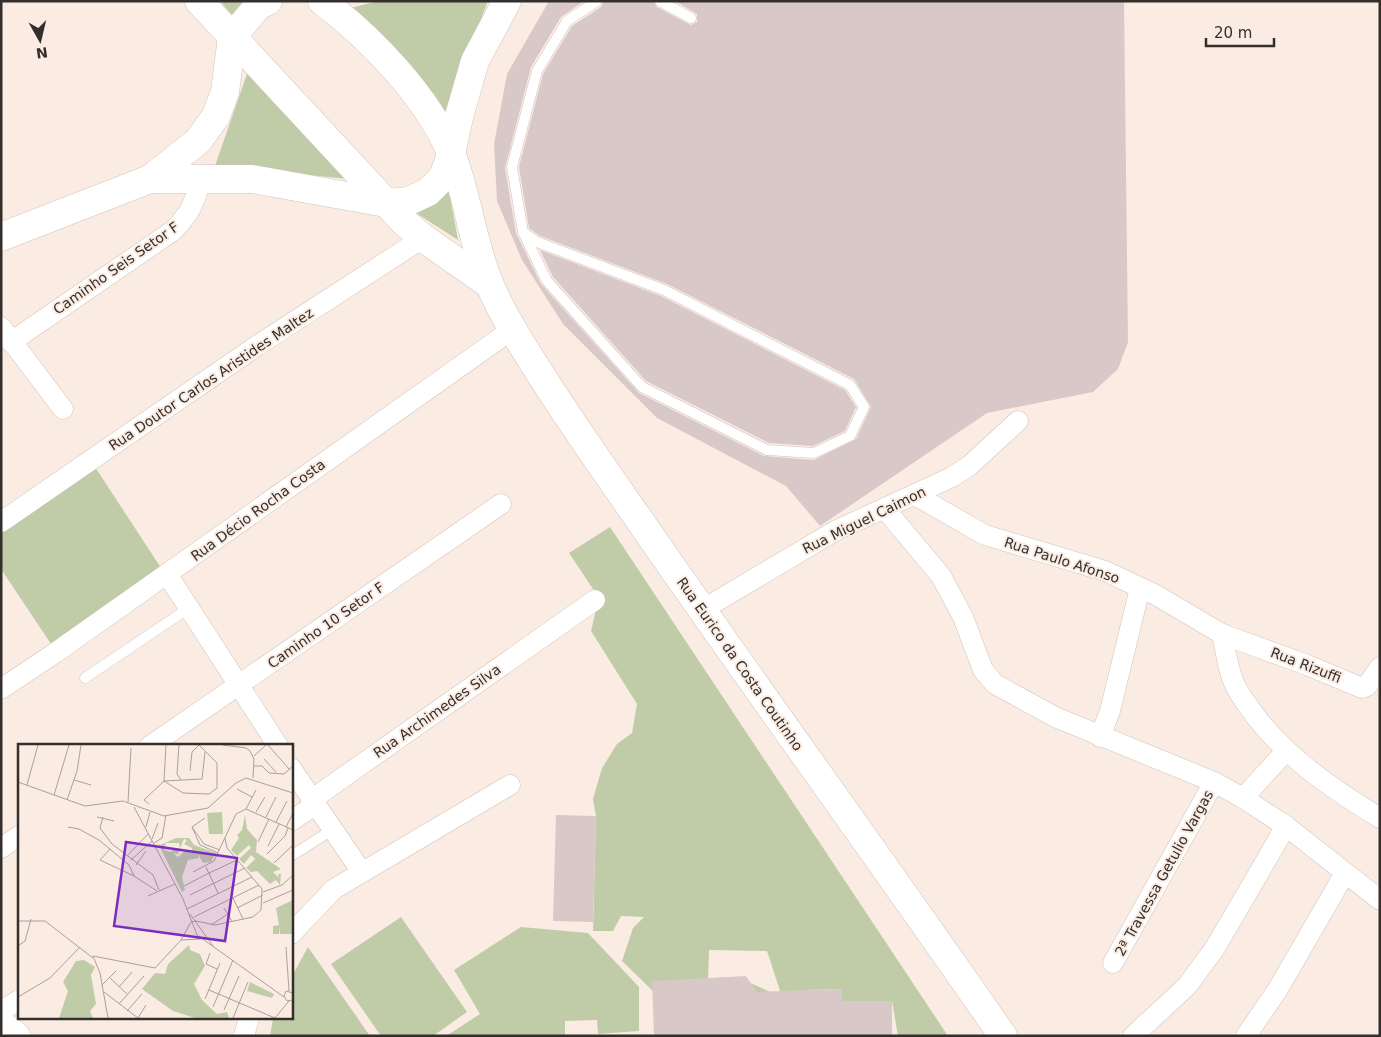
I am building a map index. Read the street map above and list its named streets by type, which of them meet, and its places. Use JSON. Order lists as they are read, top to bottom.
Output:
{
  "streets": {
    "main road": ["Rua Eurico da Costa Coutinho"],
    "street": [
      "Caminho Seis Setor F",
      "Rua Doutor Carlos Aristides Maltez",
      "Rua Décio Rocha Costa",
      "Rua Miguel Caimon",
      "Rua Paulo Afonso",
      "Caminho 10 Setor F",
      "Rua Rizuffi",
      "Rua Archimedes Silva",
      "2ª Travessa Getulio Vargas"
    ]
  },
  "crossings": [
    ["Rua Doutor Carlos Aristides Maltez", "Rua Eurico da Costa Coutinho"],
    ["Rua Décio Rocha Costa", "Rua Eurico da Costa Coutinho"],
    ["Rua Miguel Caimon", "Rua Paulo Afonso"],
    ["Rua Miguel Caimon", "Rua Eurico da Costa Coutinho"],
    ["Rua Paulo Afonso", "Rua Rizuffi"]
  ],
  "scale_bar": "20 m",
  "north": "bottom"
}
